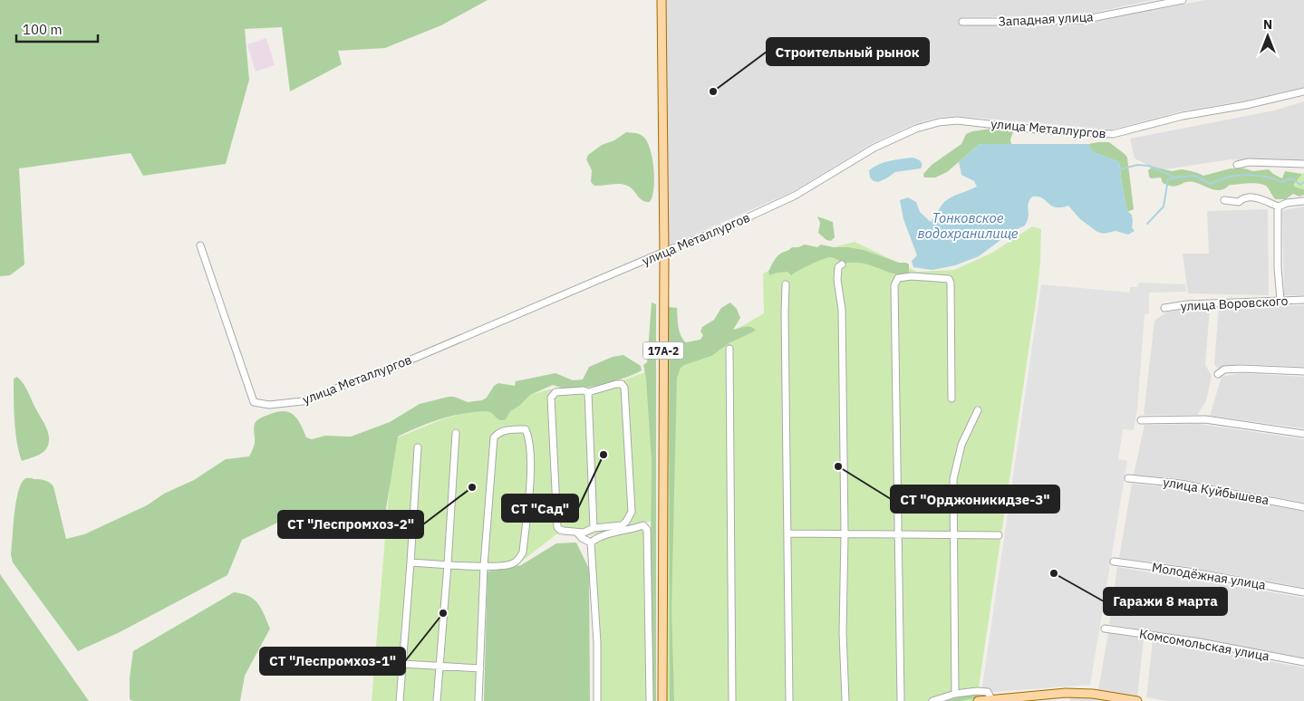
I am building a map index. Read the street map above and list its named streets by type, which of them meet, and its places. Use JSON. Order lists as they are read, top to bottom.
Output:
{
  "streets": {
    "main road": ["17А-2"],
    "street": [
      "Западная улица",
      "улица Металлургов",
      "улица Воровского",
      "улица Куйбышева",
      "Молодёжная улица",
      "Комсомольская улица"
    ]
  },
  "crossings": [
    ["улица Металлургов", "17А-2"]
  ],
  "water": ["Тонковское водохранилище"],
  "places": [
    "Строительный рынок",
    "СТ \"Сад\"",
    "СТ \"Орджоникидзе-3\"",
    "СТ \"Леспромхоз-2\"",
    "Гаражи 8 марта",
    "СТ \"Леспромхоз-1\""
  ],
  "scale_bar": "100 m",
  "north": "top"
}
